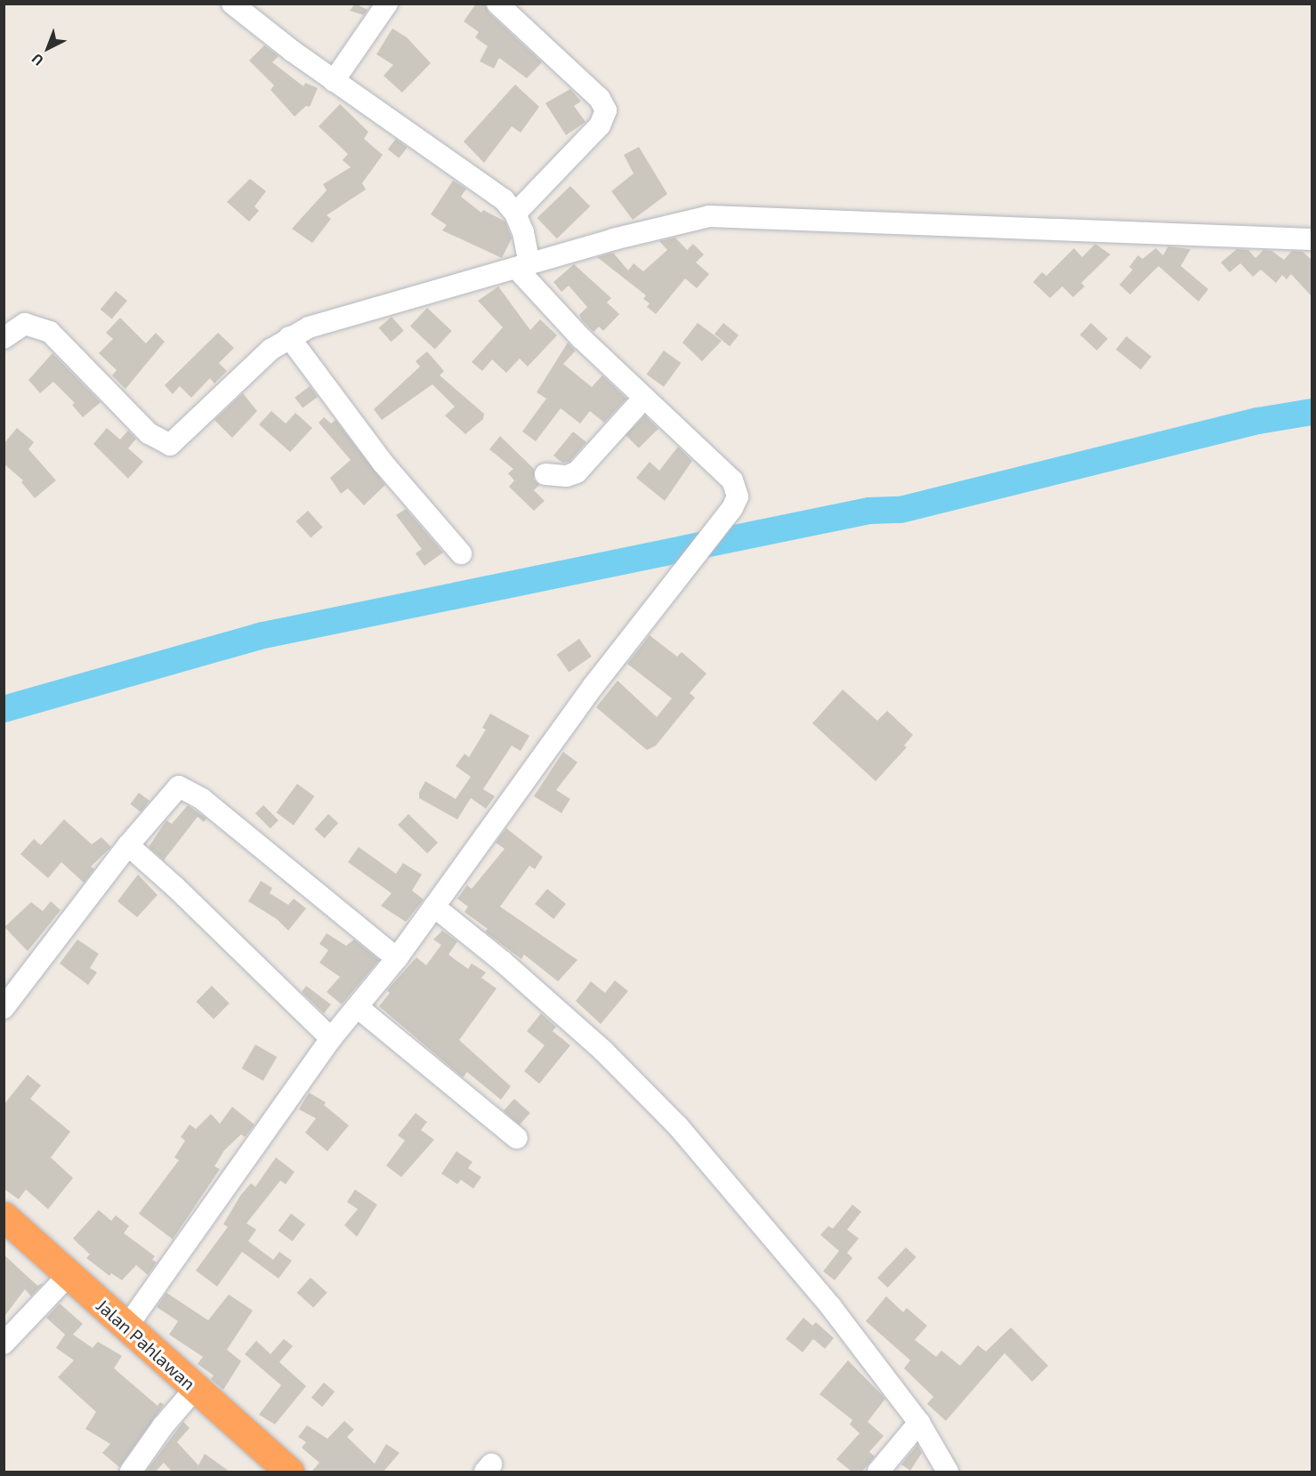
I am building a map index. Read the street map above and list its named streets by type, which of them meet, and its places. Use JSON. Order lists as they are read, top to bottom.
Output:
{
  "streets": {
    "highway": ["Jalan Pahlawan"]
  },
  "north": "bottom left"
}
